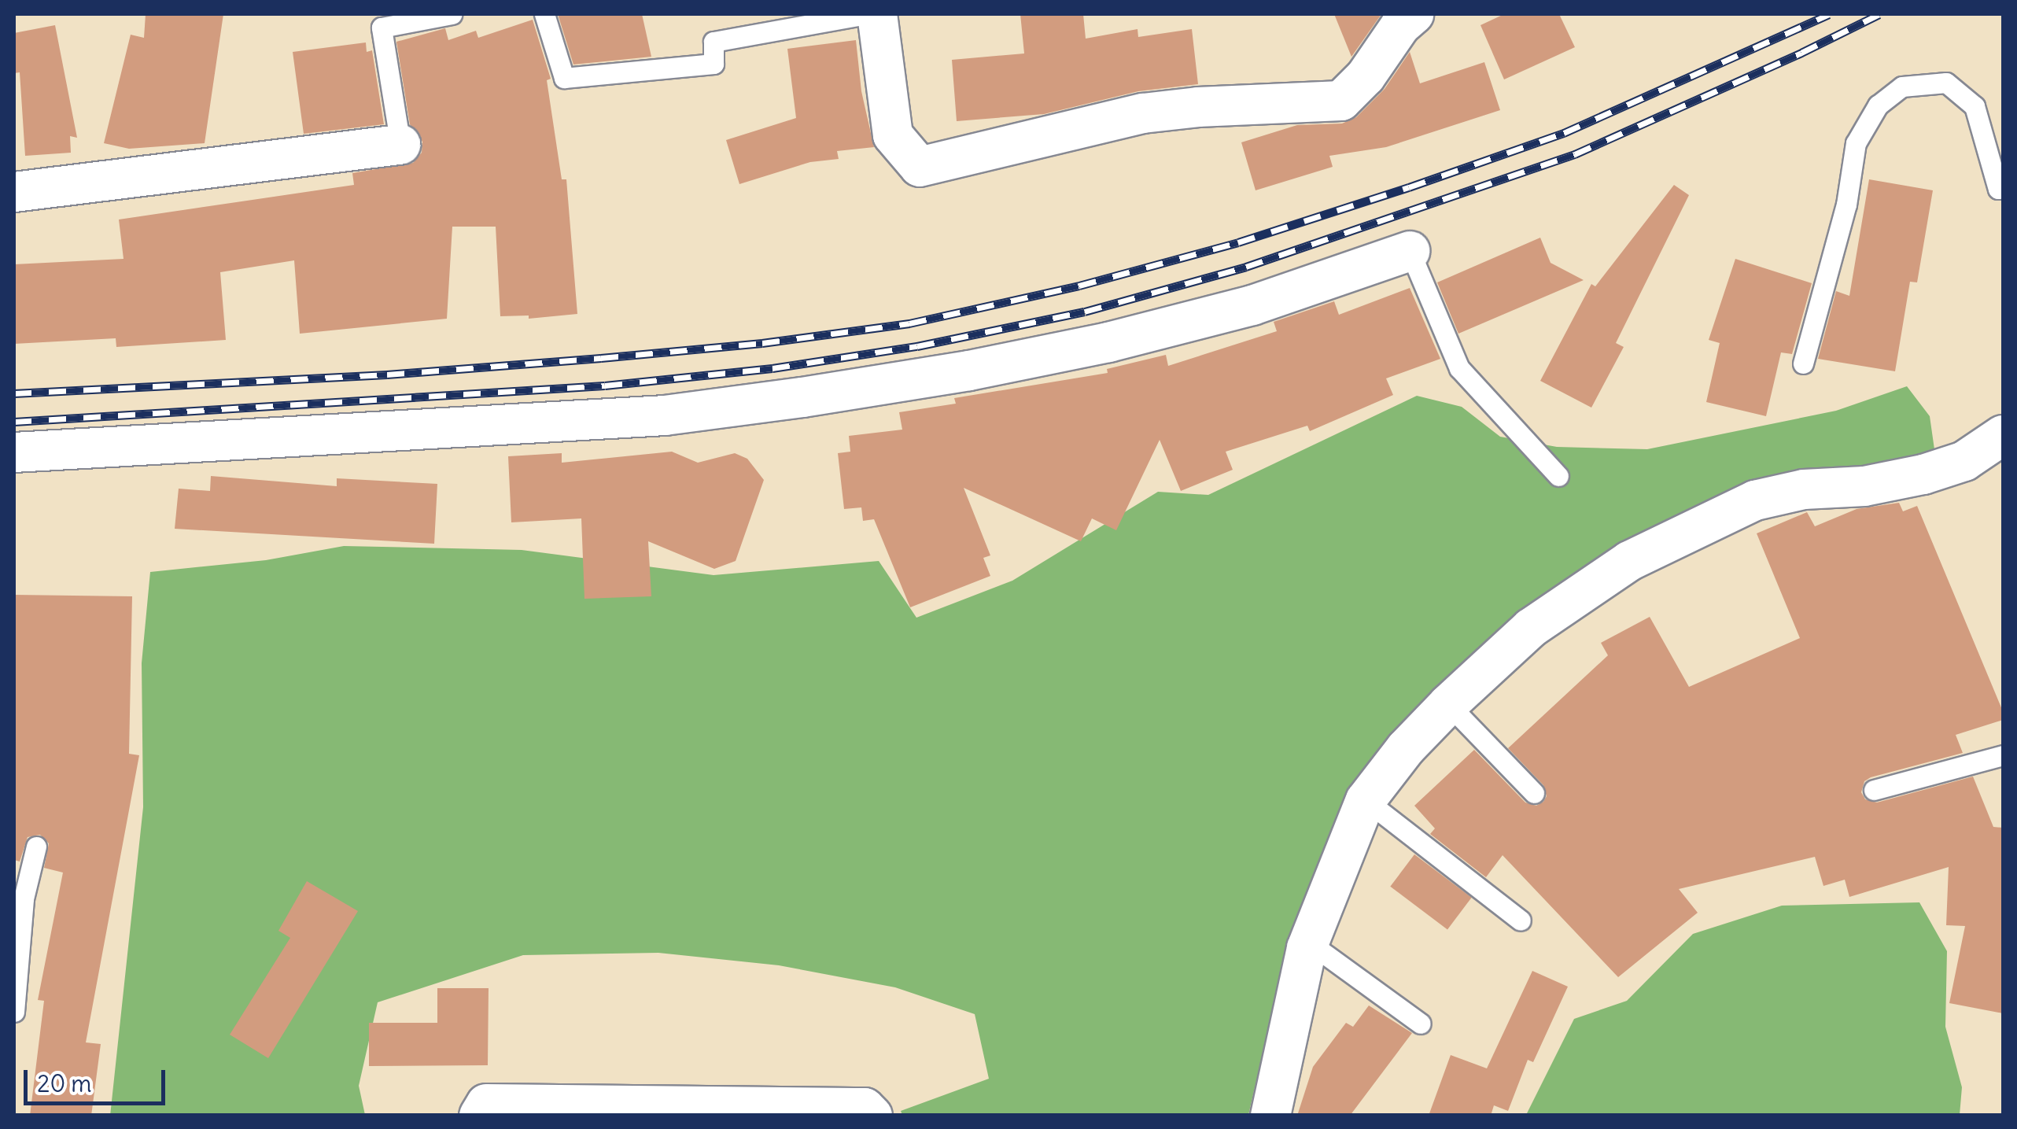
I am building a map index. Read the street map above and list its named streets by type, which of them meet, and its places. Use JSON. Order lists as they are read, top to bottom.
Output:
{
  "scale_bar": "20 m"
}
